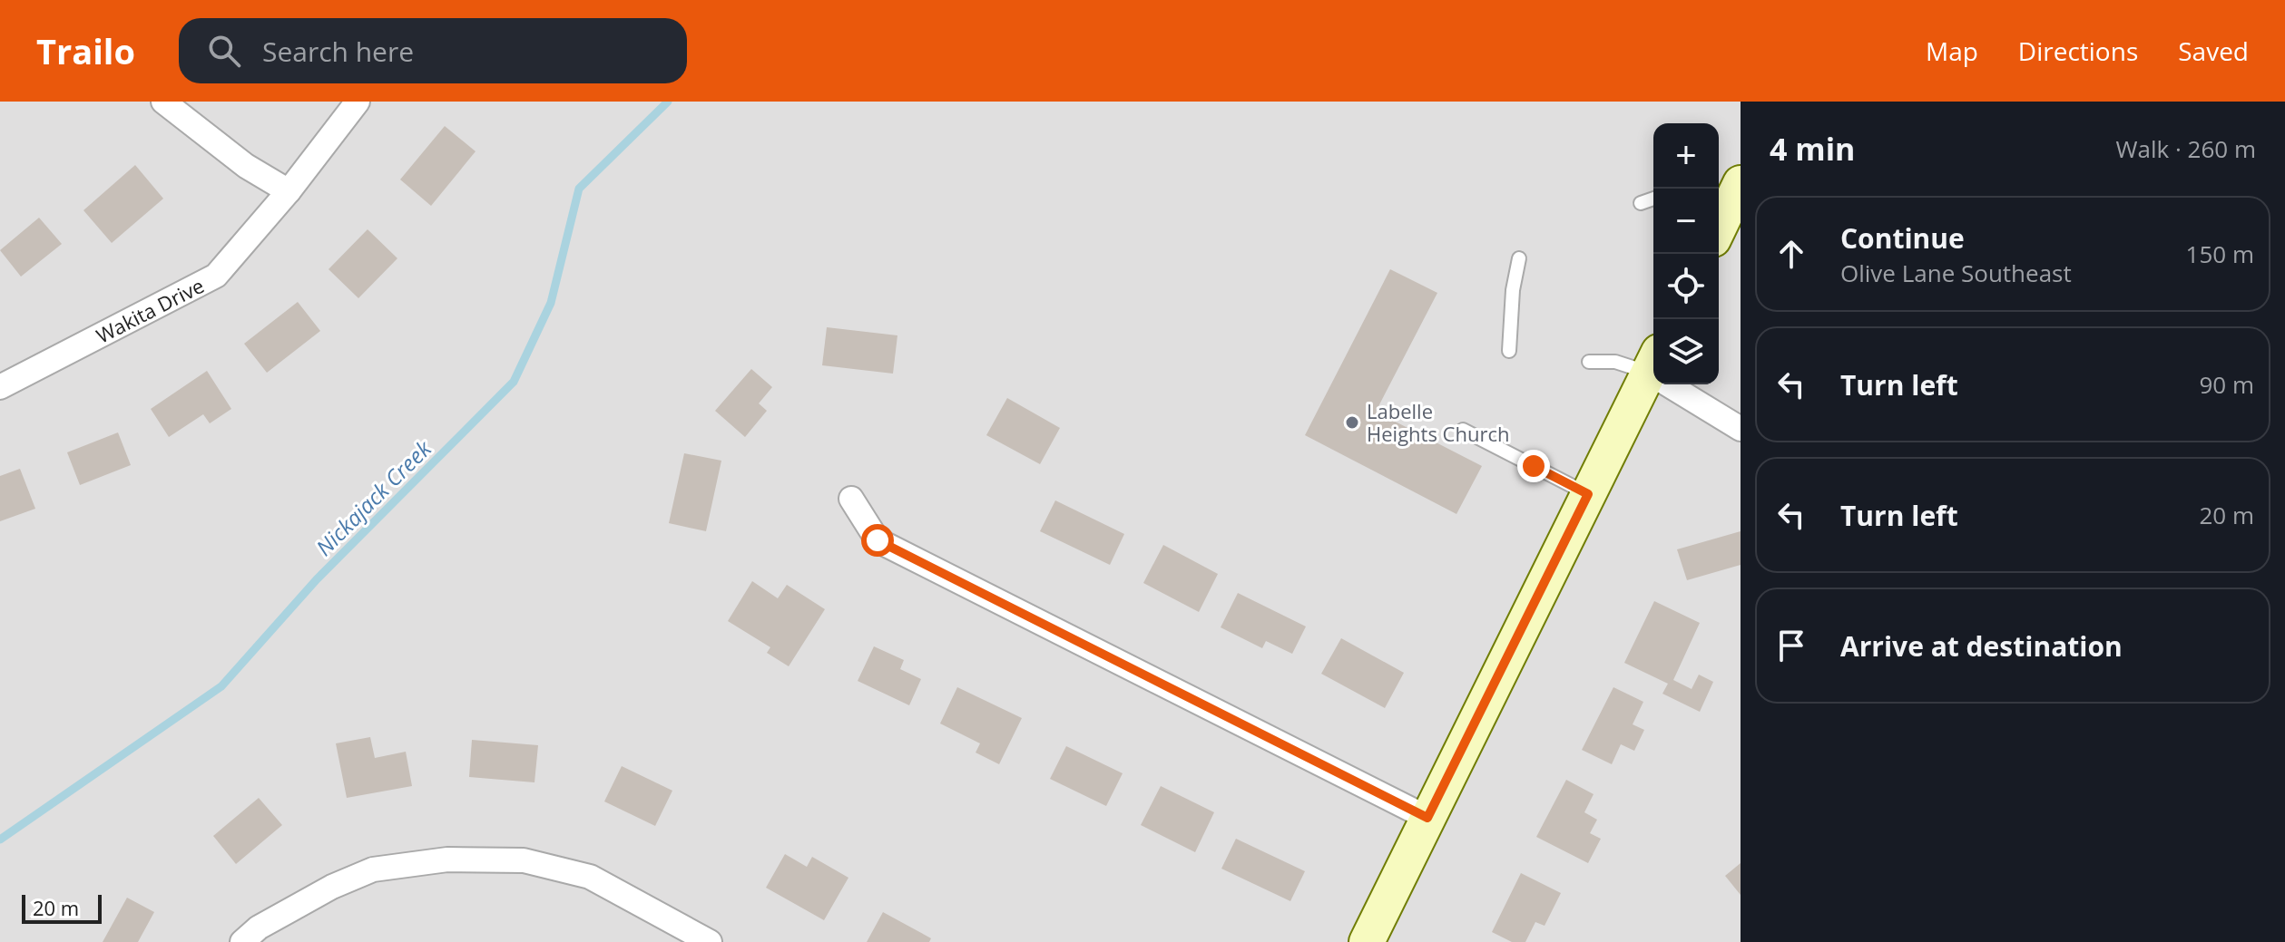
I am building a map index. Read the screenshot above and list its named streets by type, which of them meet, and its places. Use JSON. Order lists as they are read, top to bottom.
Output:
{
  "streets": {
    "street": ["Wakita Drive"]
  },
  "water": ["Nickajack Creek"],
  "places": ["Labelle Heights Church"],
  "scale_bar": "20 m",
  "page": {
    "header": "Trailo",
    "search": "Search here",
    "nav": ["Map", "Directions", "Saved"],
    "heading": ["4 min", "Walk · 260 m"],
    "map_buttons": ["+", "−"],
    "list": [
      ["Continue", "Olive Lane Southeast", "150 m"],
      ["Turn left", "90 m"],
      ["Turn left", "20 m"],
      "Arrive at destination"
    ],
    "scale": "20 m"
  }
}
